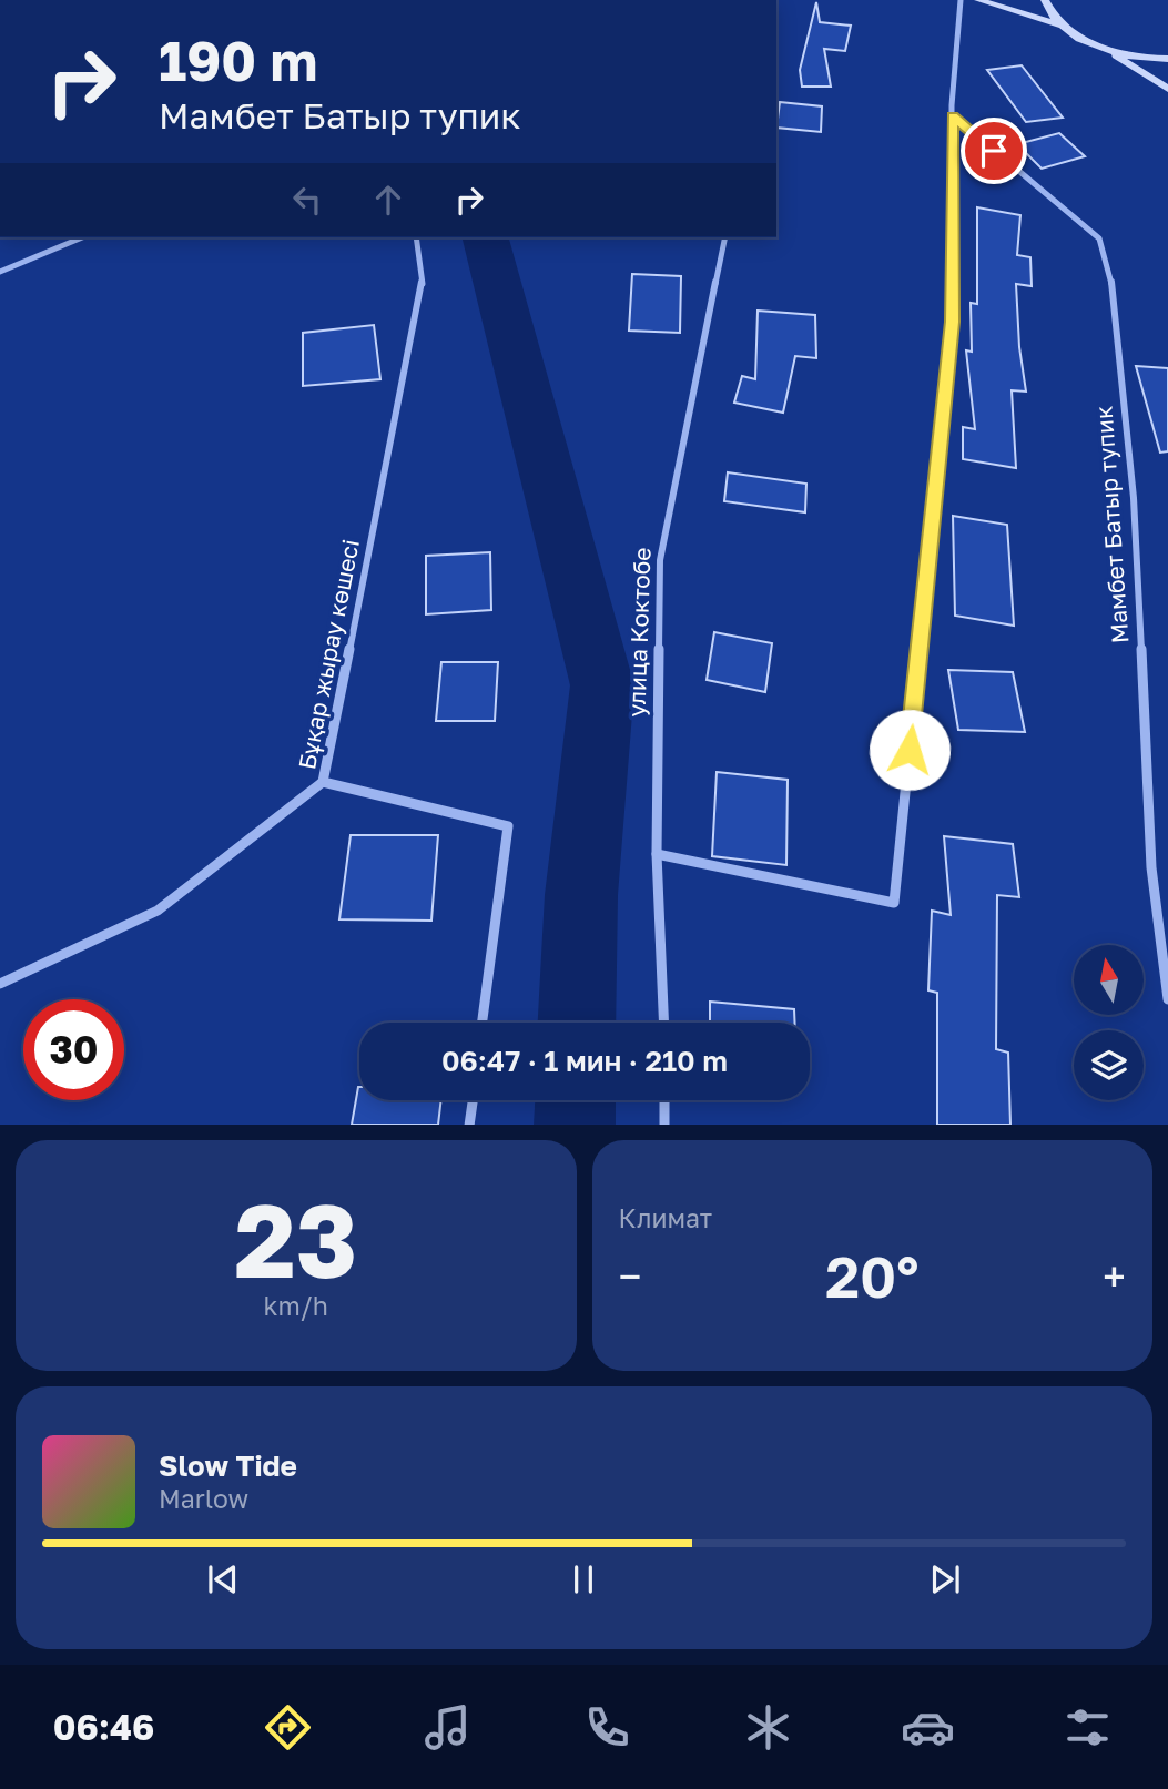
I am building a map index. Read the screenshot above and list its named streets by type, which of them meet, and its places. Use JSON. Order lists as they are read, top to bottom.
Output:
{
  "streets": {
    "street": ["Мамбет Батыр тупик", "улица Коктобе", "Бұқар жырау көшесі"]
  },
  "north": "top",
  "page": {
    "turn": ["190 m", "Мамбет Батыр тупик"],
    "limit": "30",
    "trip": "06:47 · 1 мин · 210 m",
    "tile": [
      ["23", "km/h"],
      "Климат"
    ],
    "heat": ["−", "20°", "+"],
    "song": ["Slow Tide", "Marlow"],
    "tabs": "06:46"
  }
}
